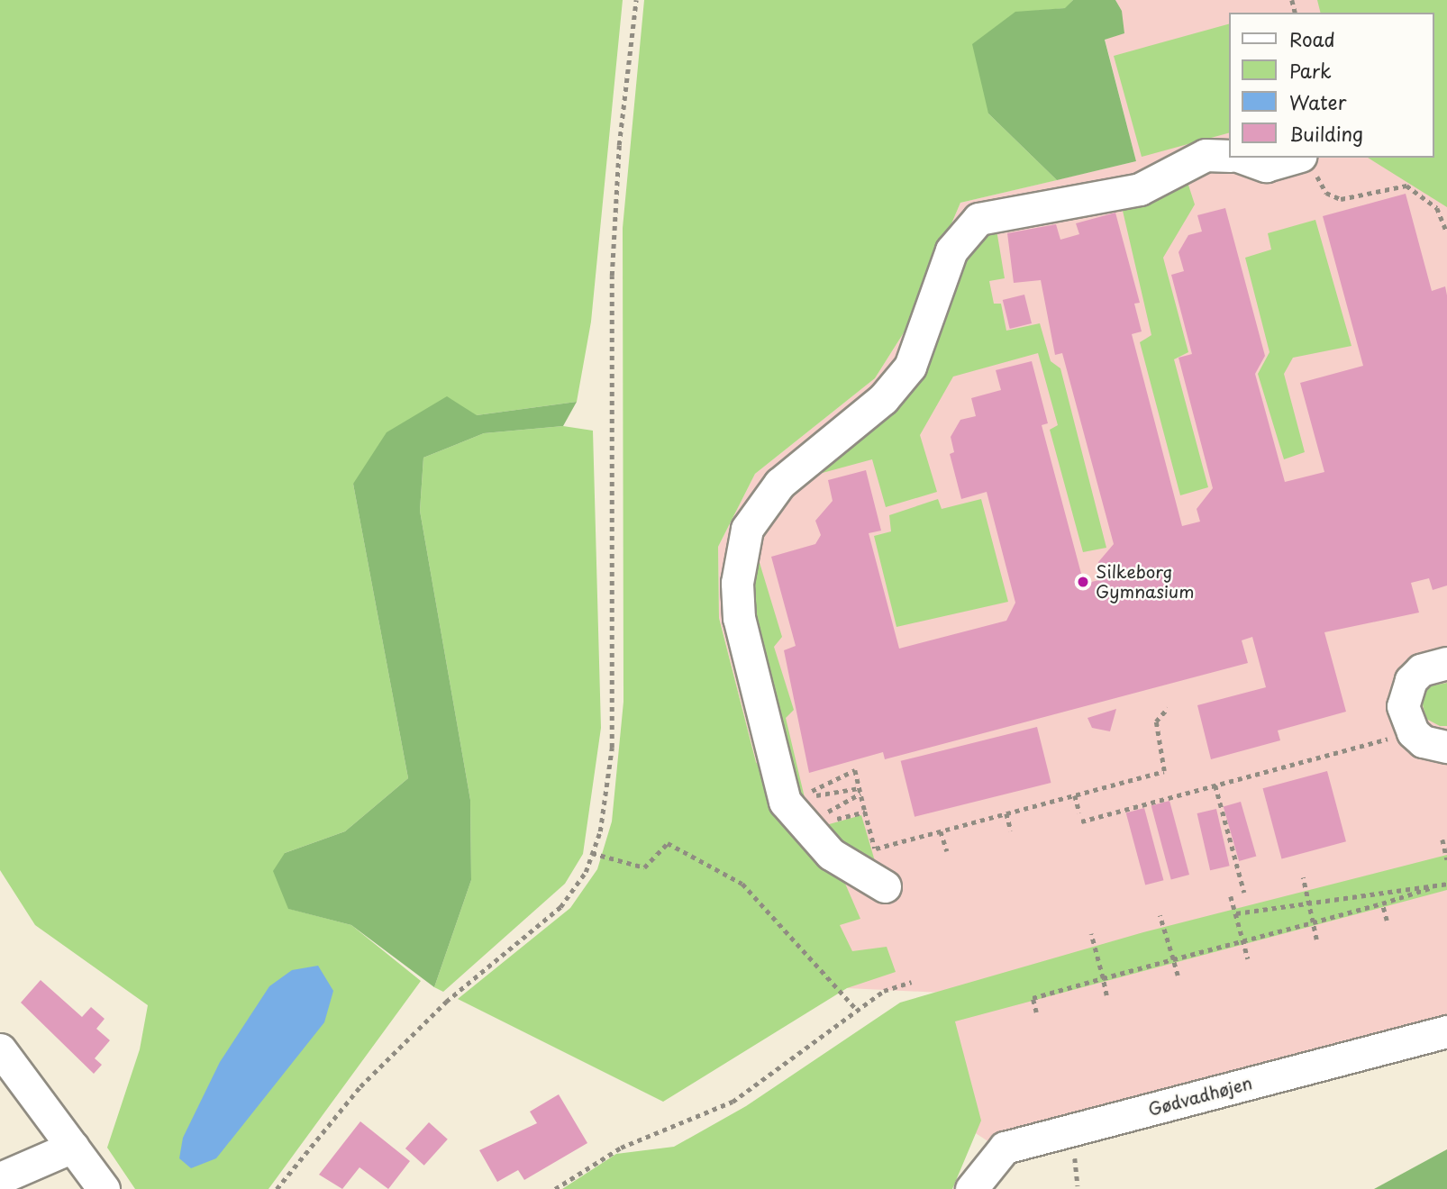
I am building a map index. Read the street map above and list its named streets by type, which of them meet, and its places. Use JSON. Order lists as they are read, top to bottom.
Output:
{
  "streets": {
    "street": ["Gødvadhøjen"]
  },
  "places": ["Silkeborg Gymnasium"],
  "legend": [
    "Road",
    "Park",
    "Water",
    "Building"
  ]
}
